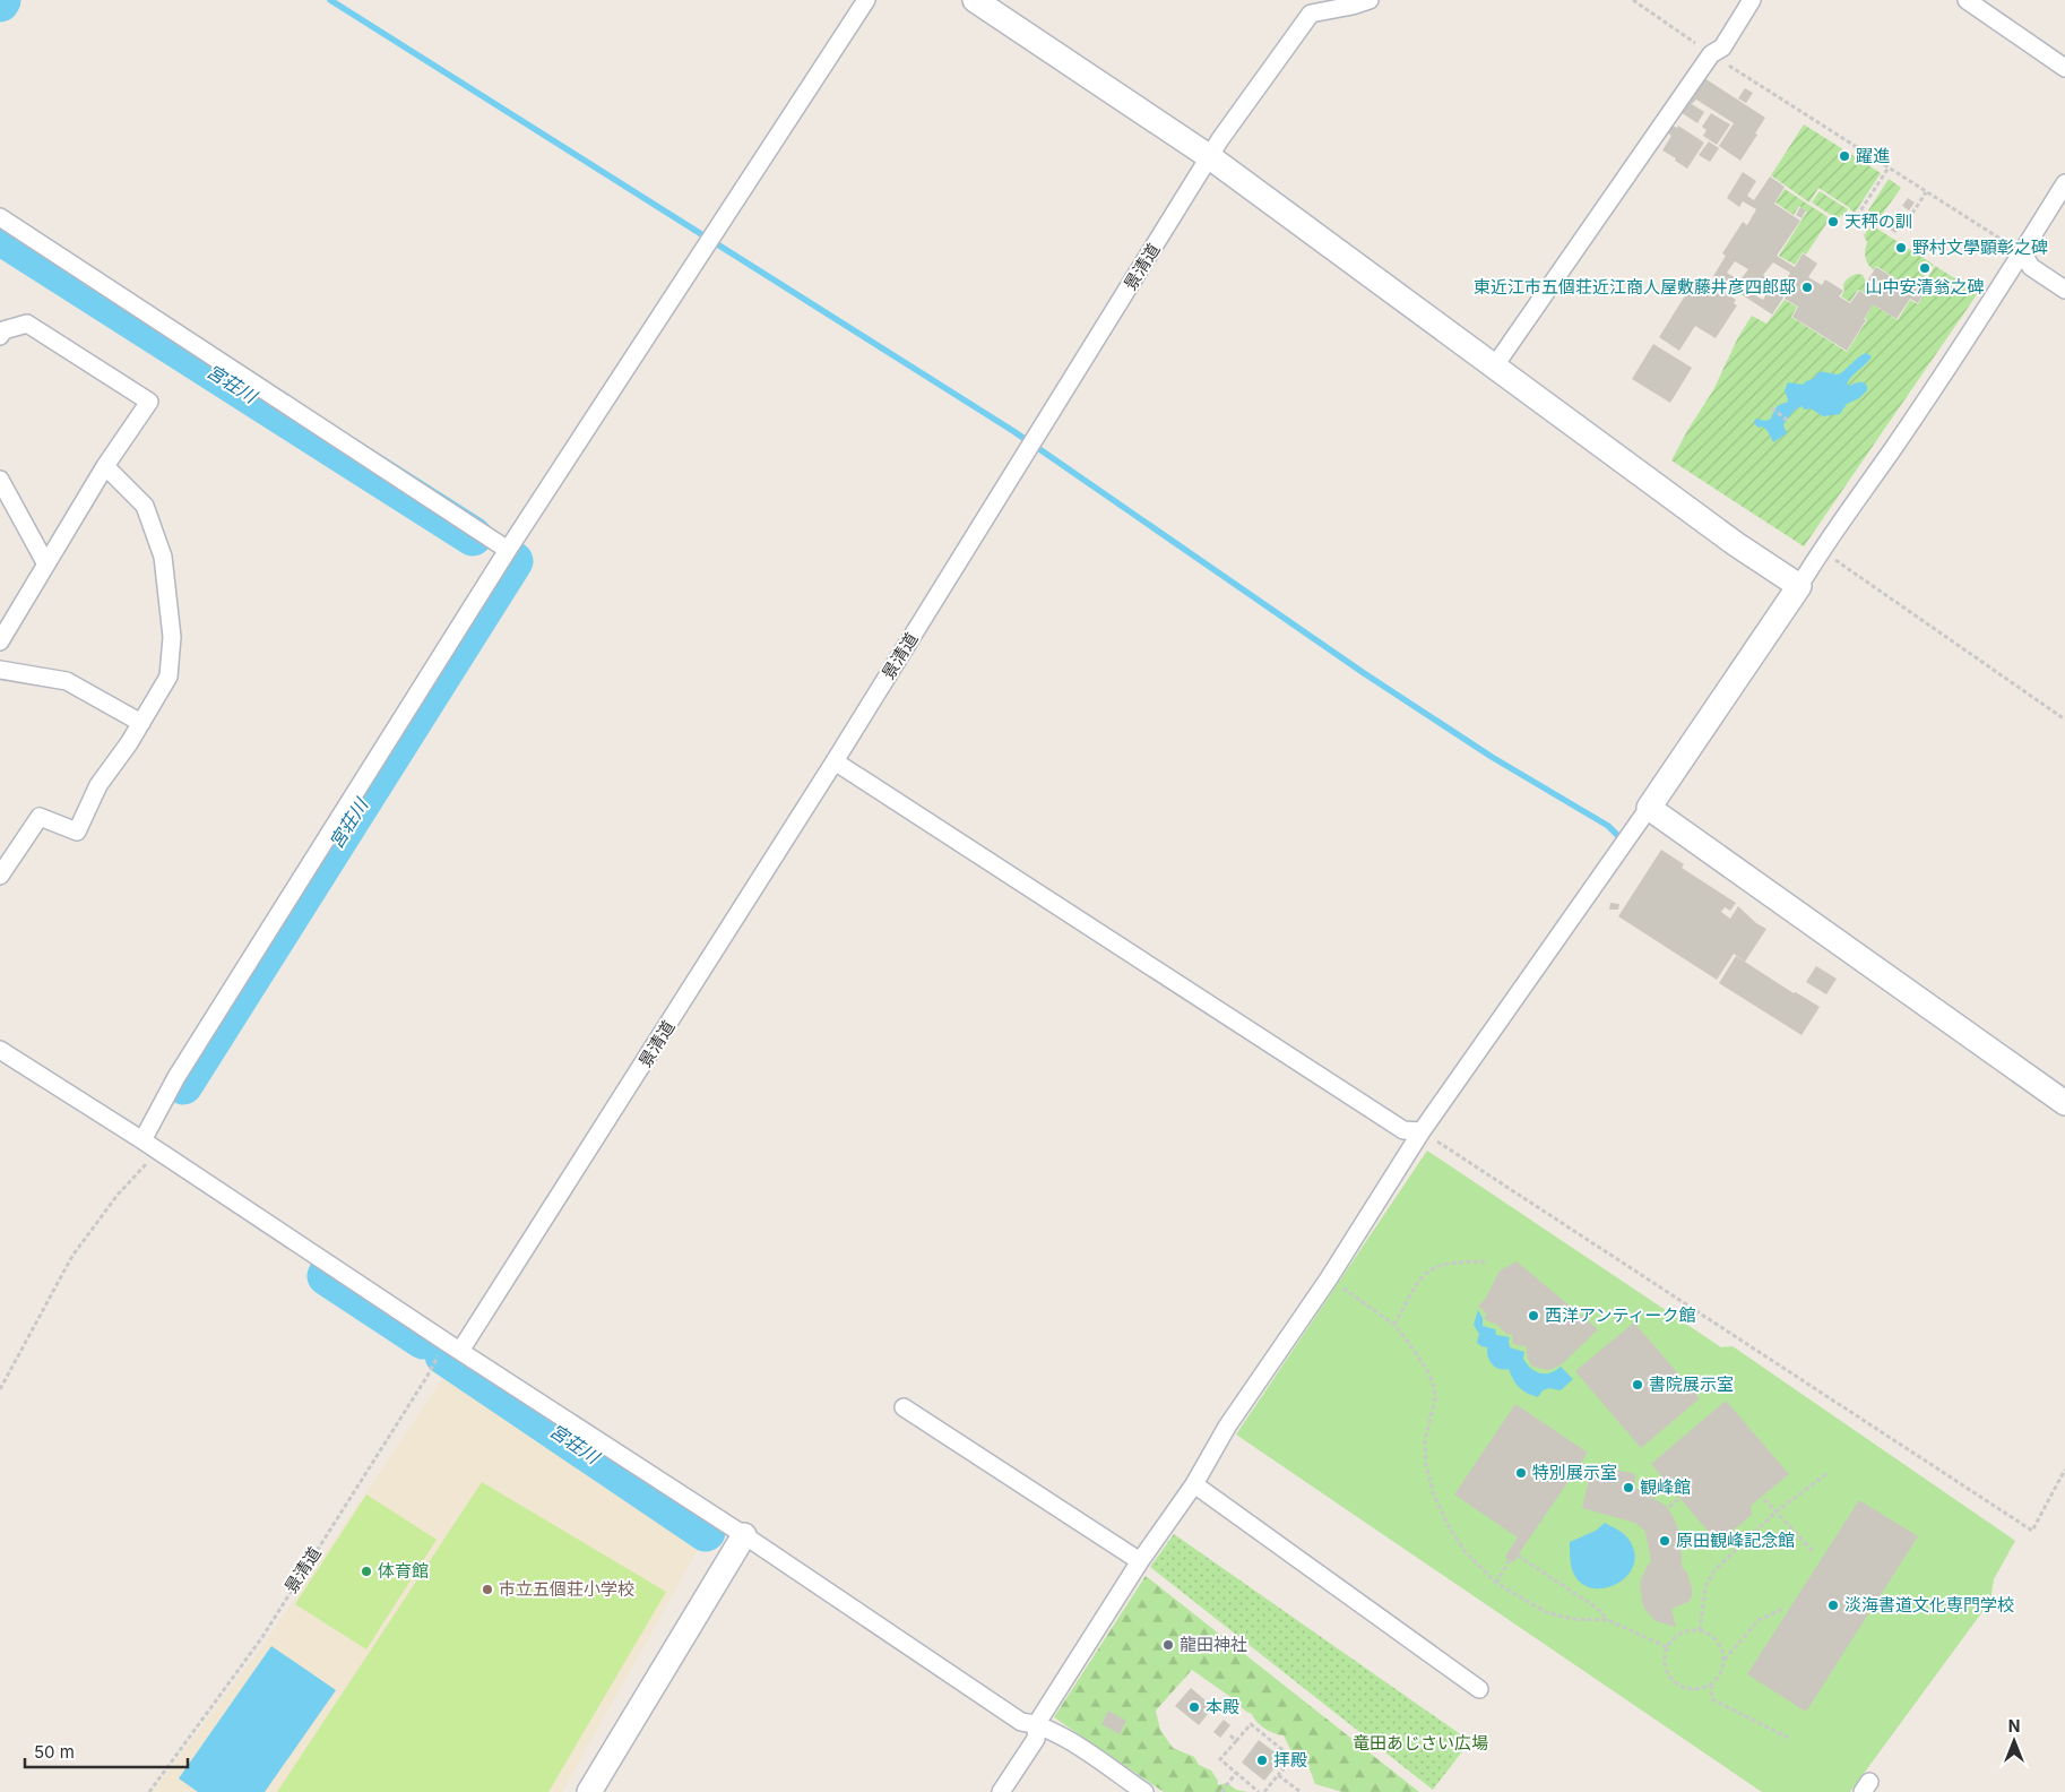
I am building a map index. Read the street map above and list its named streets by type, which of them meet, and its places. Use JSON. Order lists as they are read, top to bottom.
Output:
{
  "streets": {
    "street": ["景清道"]
  },
  "water": ["宮荘川"],
  "parks": ["竜田あじさい広場"],
  "places": [
    "躍進",
    "天秤の訓",
    "野村文學顕彰之碑",
    "山中安清翁之碑",
    "東近江市五個荘近江商人屋敷藤井彦四郎邸",
    "西洋アンティーク館",
    "書院展示室",
    "特別展示室",
    "観峰館",
    "原田観峰記念館",
    "体育館",
    "市立五個荘小学校",
    "淡海書道文化専門学校",
    "龍田神社",
    "本殿",
    "拝殿"
  ],
  "scale_bar": "50 m",
  "north": "top"
}
